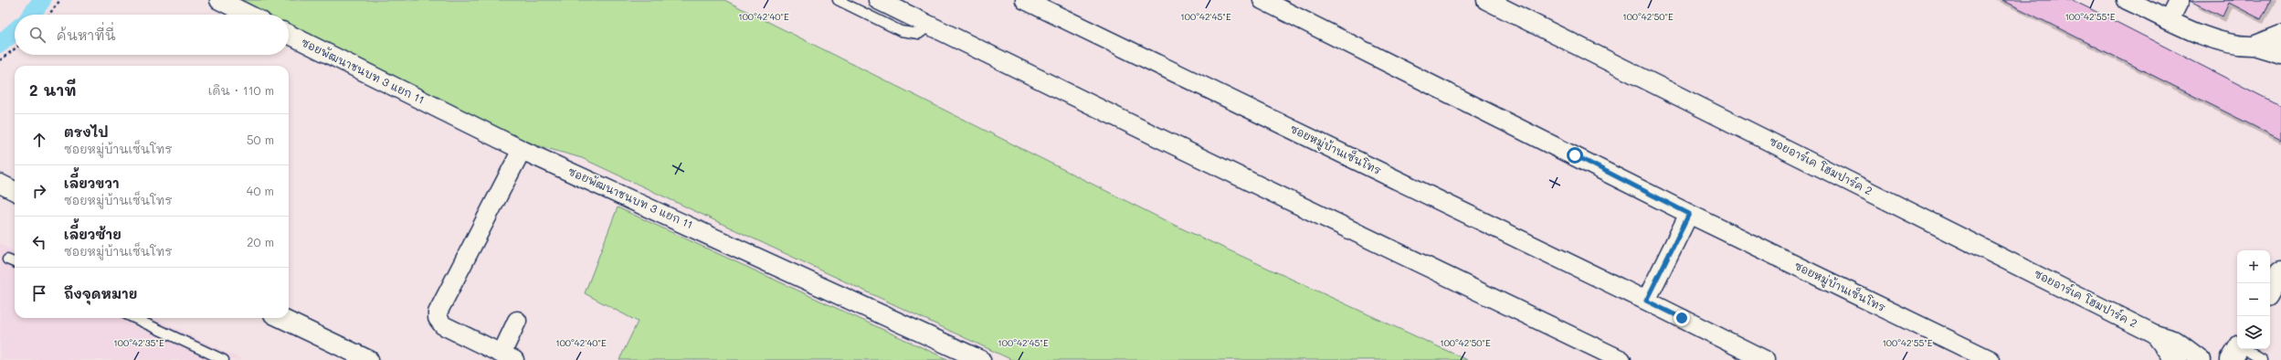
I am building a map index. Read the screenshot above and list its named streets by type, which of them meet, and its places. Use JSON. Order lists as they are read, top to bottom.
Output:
{
  "streets": {
    "street": ["ซอยพัฒนาชนบท 3 แยก 11", "ซอยหมู่บ้านเซ็นโทร", "ซอยอาร์เค โฮมปาร์ค 2"]
  },
  "page": {
    "search": "ค้นหาที่นี่",
    "heading": ["2 นาที", "เดิน · 110 m"],
    "list": [
      ["ตรงไป", "ซอยหมู่บ้านเซ็นโทร", "50 m"],
      ["เลี้ยวขวา", "ซอยหมู่บ้านเซ็นโทร", "40 m"],
      ["เลี้ยวซ้าย", "ซอยหมู่บ้านเซ็นโทร", "20 m"],
      "ถึงจุดหมาย"
    ],
    "map_buttons": ["+", "−"]
  },
  "coordinates": [
    "100°42'45\"E",
    "100°42'50\"E",
    "100°42'55\"E",
    "100°42'40\"E",
    "100°42'35\"E"
  ]
}
